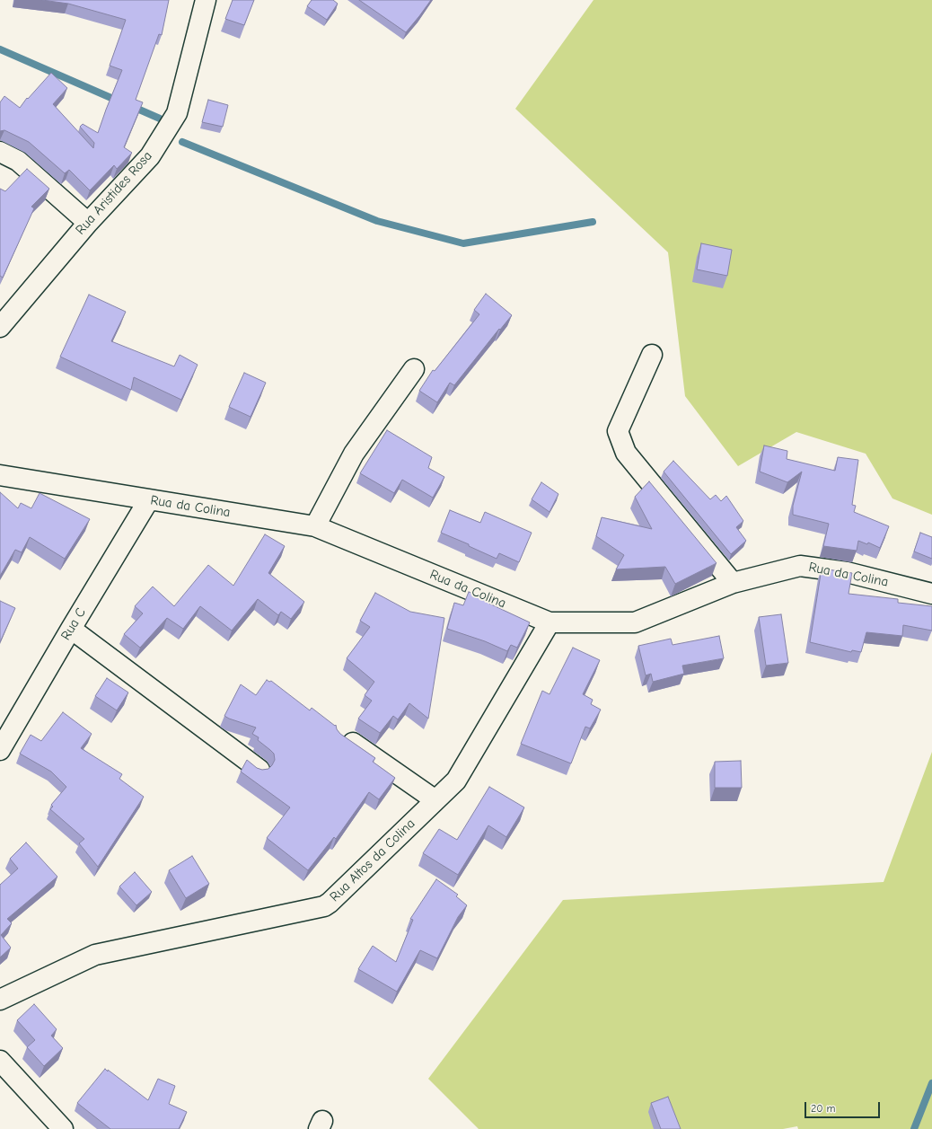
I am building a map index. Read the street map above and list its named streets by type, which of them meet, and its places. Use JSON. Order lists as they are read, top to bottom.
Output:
{
  "streets": {
    "street": [
      "Rua Aristides Rosa",
      "Rua da Colina",
      "Rua C",
      "Rua Altos da Colina"
    ]
  },
  "crossings": [
    ["Rua da Colina", "Rua C"],
    ["Rua da Colina", "Rua Altos da Colina"]
  ],
  "scale_bar": "20 m"
}
